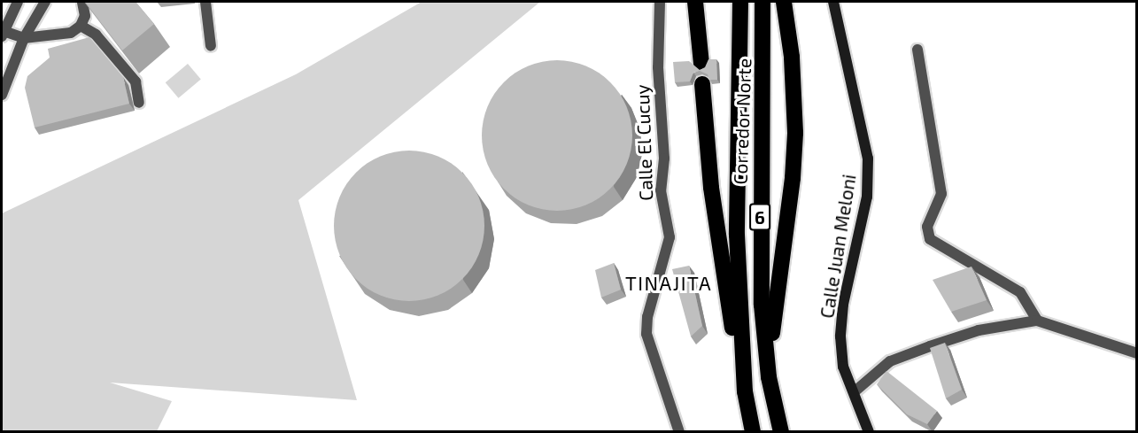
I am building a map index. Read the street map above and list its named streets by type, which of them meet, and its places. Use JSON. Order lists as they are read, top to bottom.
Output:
{
  "streets": {
    "highway": ["Corredor Norte", "6"],
    "main road": ["Calle Juan Meloni"],
    "street": ["Calle El Cucuy"]
  },
  "districts": ["TINAJITA"]
}
